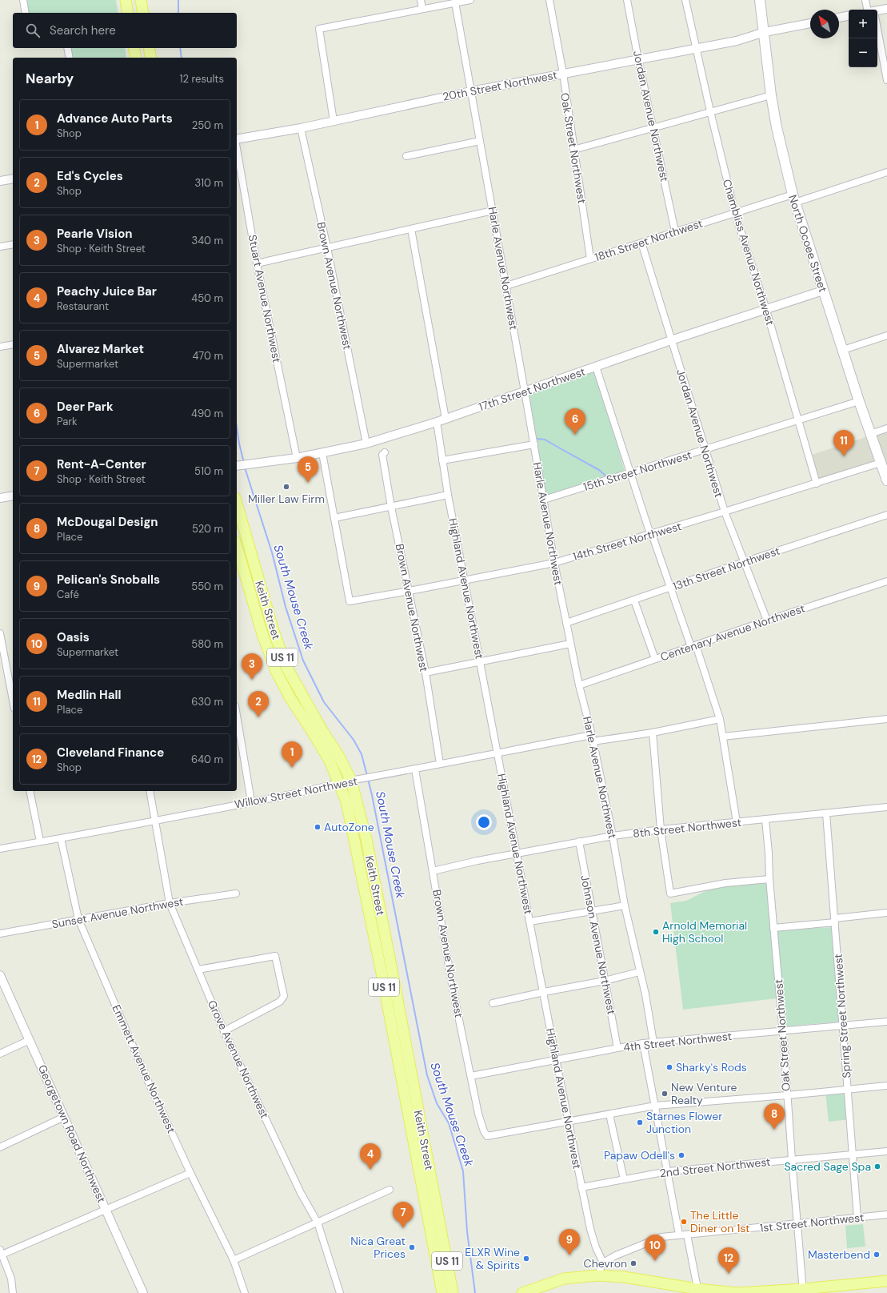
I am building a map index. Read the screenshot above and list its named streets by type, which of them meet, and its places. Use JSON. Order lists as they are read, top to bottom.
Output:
{
  "streets": {
    "main road": ["North Ocoee Street", "Keith Street", "US 11"],
    "street": [
      "20th Street Northwest",
      "Jordan Avenue Northwest",
      "Oak Street Northwest",
      "18th Street Northwest",
      "Chambliss Avenue Northwest",
      "Harle Avenue Northwest",
      "Brown Avenue Northwest",
      "Stuart Avenue Northwest",
      "17th Street Northwest",
      "15th Street Northwest",
      "14th Street Northwest",
      "13th Street Northwest",
      "Highland Avenue Northwest",
      "Centenary Avenue Northwest",
      "Willow Street Northwest",
      "8th Street Northwest",
      "Sunset Avenue Northwest",
      "Johnson Avenue Northwest",
      "Spring Street Northwest",
      "4th Street Northwest",
      "Grove Avenue Northwest",
      "Emmett Avenue Northwest",
      "Georgetown Road Northwest",
      "2nd Street Northwest",
      "1st Street Northwest"
    ]
  },
  "crossings": [
    ["20th Street Northwest", "Jordan Avenue Northwest"],
    ["20th Street Northwest", "Oak Street Northwest"],
    ["20th Street Northwest", "North Ocoee Street"],
    ["20th Street Northwest", "Chambliss Avenue Northwest"],
    ["20th Street Northwest", "Harle Avenue Northwest"],
    ["20th Street Northwest", "Brown Avenue Northwest"],
    ["Jordan Avenue Northwest", "18th Street Northwest"],
    ["Jordan Avenue Northwest", "17th Street Northwest"],
    ["Jordan Avenue Northwest", "15th Street Northwest"],
    ["Jordan Avenue Northwest", "14th Street Northwest"],
    ["Jordan Avenue Northwest", "13th Street Northwest"],
    ["Jordan Avenue Northwest", "Centenary Avenue Northwest"],
    ["Oak Street Northwest", "18th Street Northwest"],
    ["Oak Street Northwest", "8th Street Northwest"],
    ["Oak Street Northwest", "4th Street Northwest"],
    ["Oak Street Northwest", "2nd Street Northwest"],
    ["Oak Street Northwest", "1st Street Northwest"],
    ["18th Street Northwest", "North Ocoee Street"],
    ["18th Street Northwest", "Chambliss Avenue Northwest"],
    ["18th Street Northwest", "Harle Avenue Northwest"],
    ["North Ocoee Street", "17th Street Northwest"],
    ["North Ocoee Street", "15th Street Northwest"],
    ["North Ocoee Street", "14th Street Northwest"],
    ["Chambliss Avenue Northwest", "17th Street Northwest"],
    ["Chambliss Avenue Northwest", "15th Street Northwest"],
    ["Chambliss Avenue Northwest", "14th Street Northwest"],
    ["Harle Avenue Northwest", "17th Street Northwest"],
    ["Harle Avenue Northwest", "15th Street Northwest"],
    ["Harle Avenue Northwest", "14th Street Northwest"],
    ["Harle Avenue Northwest", "13th Street Northwest"],
    ["Harle Avenue Northwest", "Centenary Avenue Northwest"],
    ["Harle Avenue Northwest", "Willow Street Northwest"],
    ["Harle Avenue Northwest", "8th Street Northwest"],
    ["Harle Avenue Northwest", "4th Street Northwest"],
    ["Brown Avenue Northwest", "17th Street Northwest"],
    ["Brown Avenue Northwest", "14th Street Northwest"],
    ["Brown Avenue Northwest", "Highland Avenue Northwest"],
    ["Brown Avenue Northwest", "Willow Street Northwest"],
    ["Brown Avenue Northwest", "8th Street Northwest"],
    ["Brown Avenue Northwest", "4th Street Northwest"],
    ["Stuart Avenue Northwest", "17th Street Northwest"],
    ["17th Street Northwest", "Highland Avenue Northwest"],
    ["14th Street Northwest", "Highland Avenue Northwest"],
    ["Highland Avenue Northwest", "Willow Street Northwest"],
    ["Highland Avenue Northwest", "8th Street Northwest"],
    ["Highland Avenue Northwest", "4th Street Northwest"],
    ["Highland Avenue Northwest", "2nd Street Northwest"],
    ["Highland Avenue Northwest", "1st Street Northwest"],
    ["Keith Street", "Willow Street Northwest"],
    ["Willow Street Northwest", "Grove Avenue Northwest"],
    ["Willow Street Northwest", "Emmett Avenue Northwest"],
    ["8th Street Northwest", "Johnson Avenue Northwest"],
    ["8th Street Northwest", "Spring Street Northwest"],
    ["Sunset Avenue Northwest", "Grove Avenue Northwest"],
    ["Sunset Avenue Northwest", "Emmett Avenue Northwest"],
    ["Johnson Avenue Northwest", "4th Street Northwest"],
    ["Spring Street Northwest", "4th Street Northwest"],
    ["Spring Street Northwest", "2nd Street Northwest"],
    ["Spring Street Northwest", "1st Street Northwest"]
  ],
  "water": ["South Mouse Creek"],
  "places": [
    "Miller Law Firm",
    "AutoZone",
    "Arnold Memorial High School",
    "Sharky's Rods",
    "New Venture Realty",
    "Starnes Flower Junction",
    "Papaw Odell's",
    "Sacred Sage Spa",
    "The Little Diner on 1st",
    "Nica Great Prices",
    "Masterbend",
    "ELXR Wine & Spirits",
    "Chevron"
  ],
  "north": "top left",
  "page": {
    "map_buttons": ["+", "−"],
    "search": "Search here",
    "heading": ["Nearby", "12 results"],
    "list": [
      {
        "mark": "1",
        "name": "Advance Auto Parts",
        "note": "Shop",
        "value": "250 m"
      },
      {
        "mark": "2",
        "name": "Ed's Cycles",
        "note": "Shop",
        "value": "310 m"
      },
      {
        "mark": "3",
        "name": "Pearle Vision",
        "note": "Shop · Keith Street",
        "value": "340 m"
      },
      {
        "mark": "4",
        "name": "Peachy Juice Bar",
        "note": "Restaurant",
        "value": "450 m"
      },
      {
        "mark": "5",
        "name": "Alvarez Market",
        "note": "Supermarket",
        "value": "470 m"
      },
      {
        "mark": "6",
        "name": "Deer Park",
        "note": "Park",
        "value": "490 m"
      },
      {
        "mark": "7",
        "name": "Rent-A-Center",
        "note": "Shop · Keith Street",
        "value": "510 m"
      },
      {
        "mark": "8",
        "name": "McDougal Design",
        "note": "Place",
        "value": "520 m"
      },
      {
        "mark": "9",
        "name": "Pelican's Snoballs",
        "note": "Café",
        "value": "550 m"
      },
      {
        "mark": "10",
        "name": "Oasis",
        "note": "Supermarket",
        "value": "580 m"
      },
      {
        "mark": "11",
        "name": "Medlin Hall",
        "note": "Place",
        "value": "630 m"
      },
      {
        "mark": "12",
        "name": "Cleveland Finance",
        "note": "Shop",
        "value": "640 m"
      }
    ],
    "pins": [
      "6",
      "11",
      "5",
      "3",
      "2",
      "1",
      "8",
      "4",
      "7",
      "9",
      "10",
      "12"
    ]
  }
}
